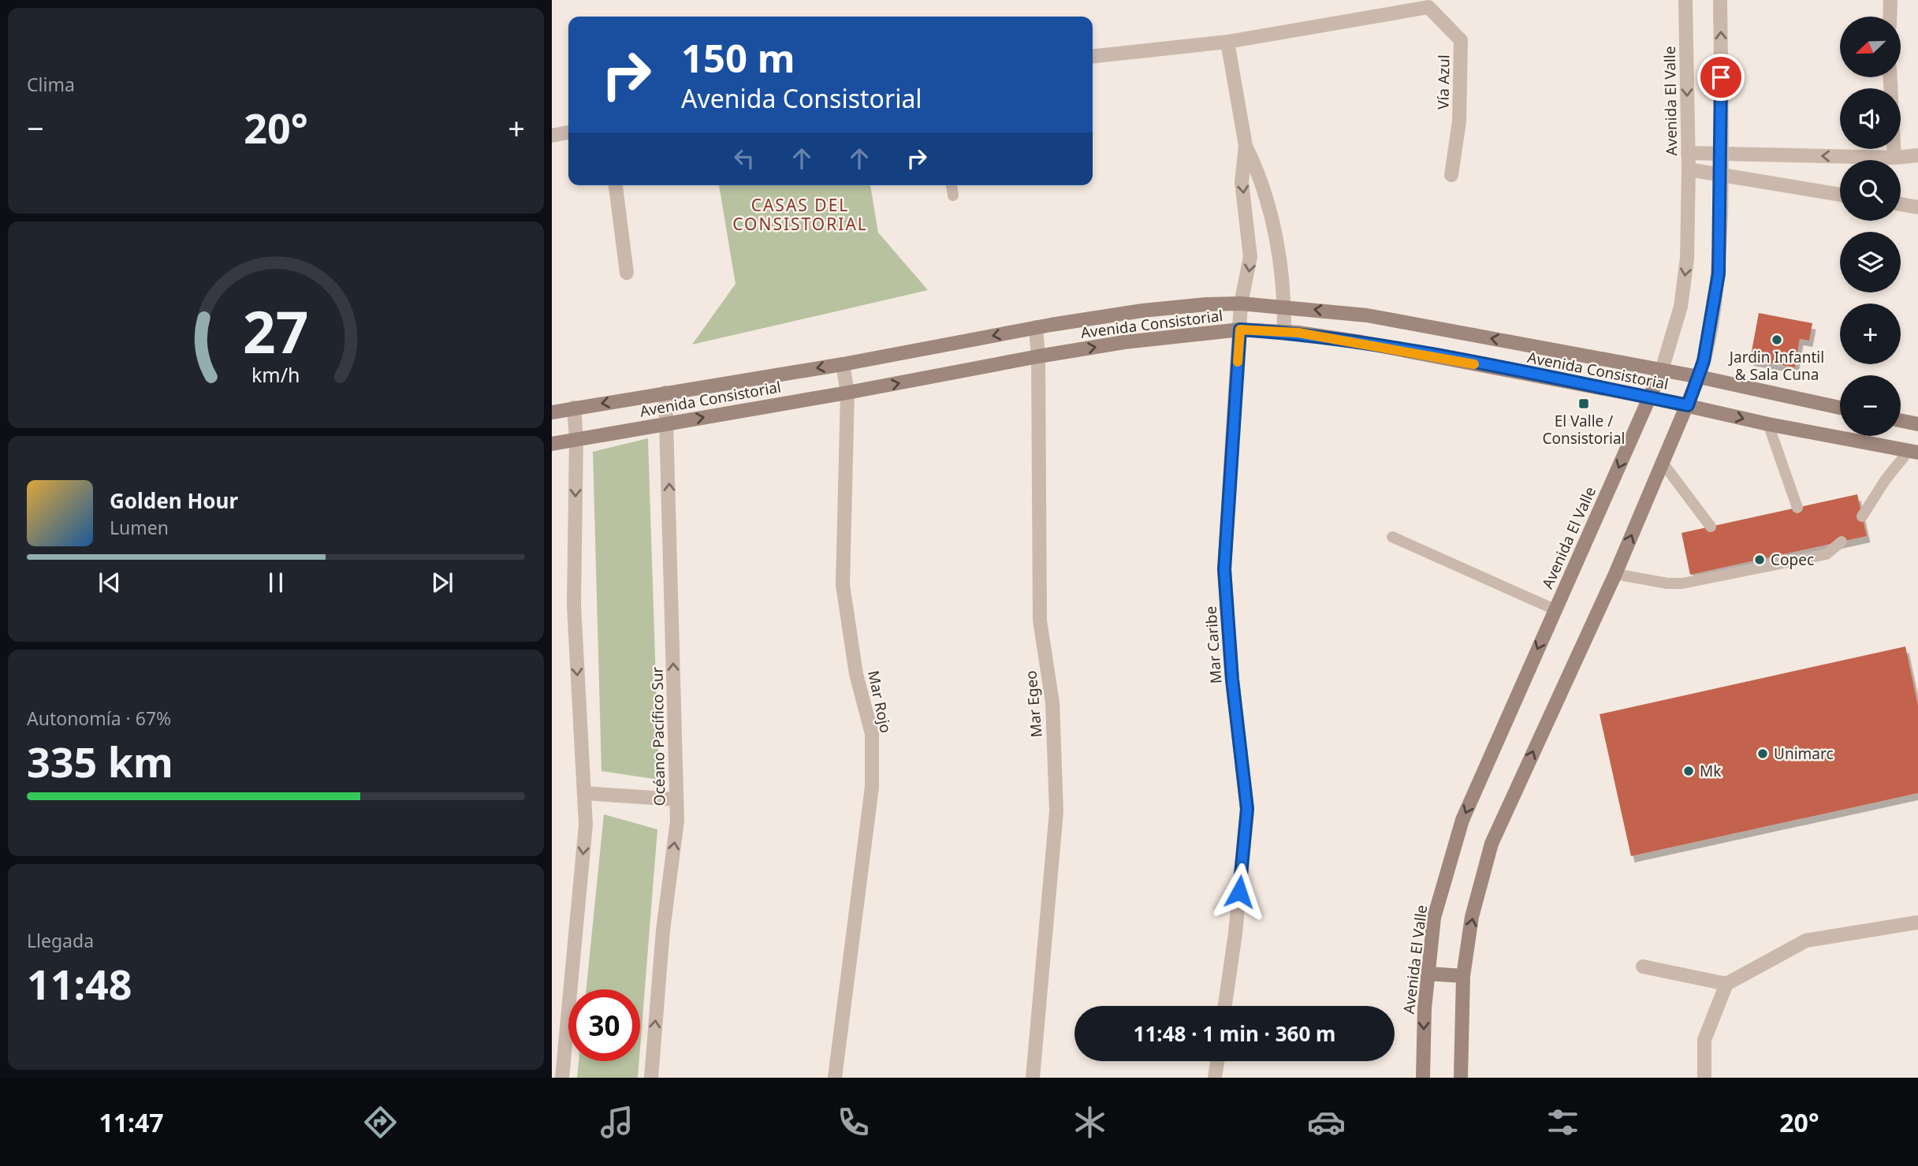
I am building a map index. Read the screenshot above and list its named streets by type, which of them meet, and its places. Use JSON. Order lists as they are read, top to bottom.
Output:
{
  "streets": {
    "main road": ["Avenida El Valle", "Avenida Consistorial"],
    "street": [
      "Vía Azul",
      "Mar Caribe",
      "Mar Rojo",
      "Mar Egeo",
      "Océano Pacífico Sur"
    ]
  },
  "crossings": [
    ["Avenida El Valle", "Avenida Consistorial"],
    ["Avenida Consistorial", "Mar Caribe"],
    ["Avenida Consistorial", "Mar Rojo"],
    ["Avenida Consistorial", "Mar Egeo"],
    ["Avenida Consistorial", "Océano Pacífico Sur"]
  ],
  "districts": ["CASAS DEL CONSISTORIAL"],
  "places": {
    "other": [
      "Jardin Infantil & Sala Cuna",
      "Copec",
      "Unimarc",
      "Mk"
    ],
    "transit": ["El Valle / Consistorial"]
  },
  "north": "bottom left",
  "page": {
    "tile": [
      "Clima",
      ["Autonomía · 67%", "335 km"],
      ["Llegada", "11:48"]
    ],
    "map_buttons": ["+", "−"],
    "turn": ["150 m", "Avenida Consistorial"],
    "heat": ["−", "20°", "+"],
    "song": ["Golden Hour", "Lumen"],
    "limit": "30",
    "trip": "11:48 · 1 min · 360 m",
    "tabs": ["11:47", "20°"],
    "gauge": ["27", "km/h"]
  }
}
